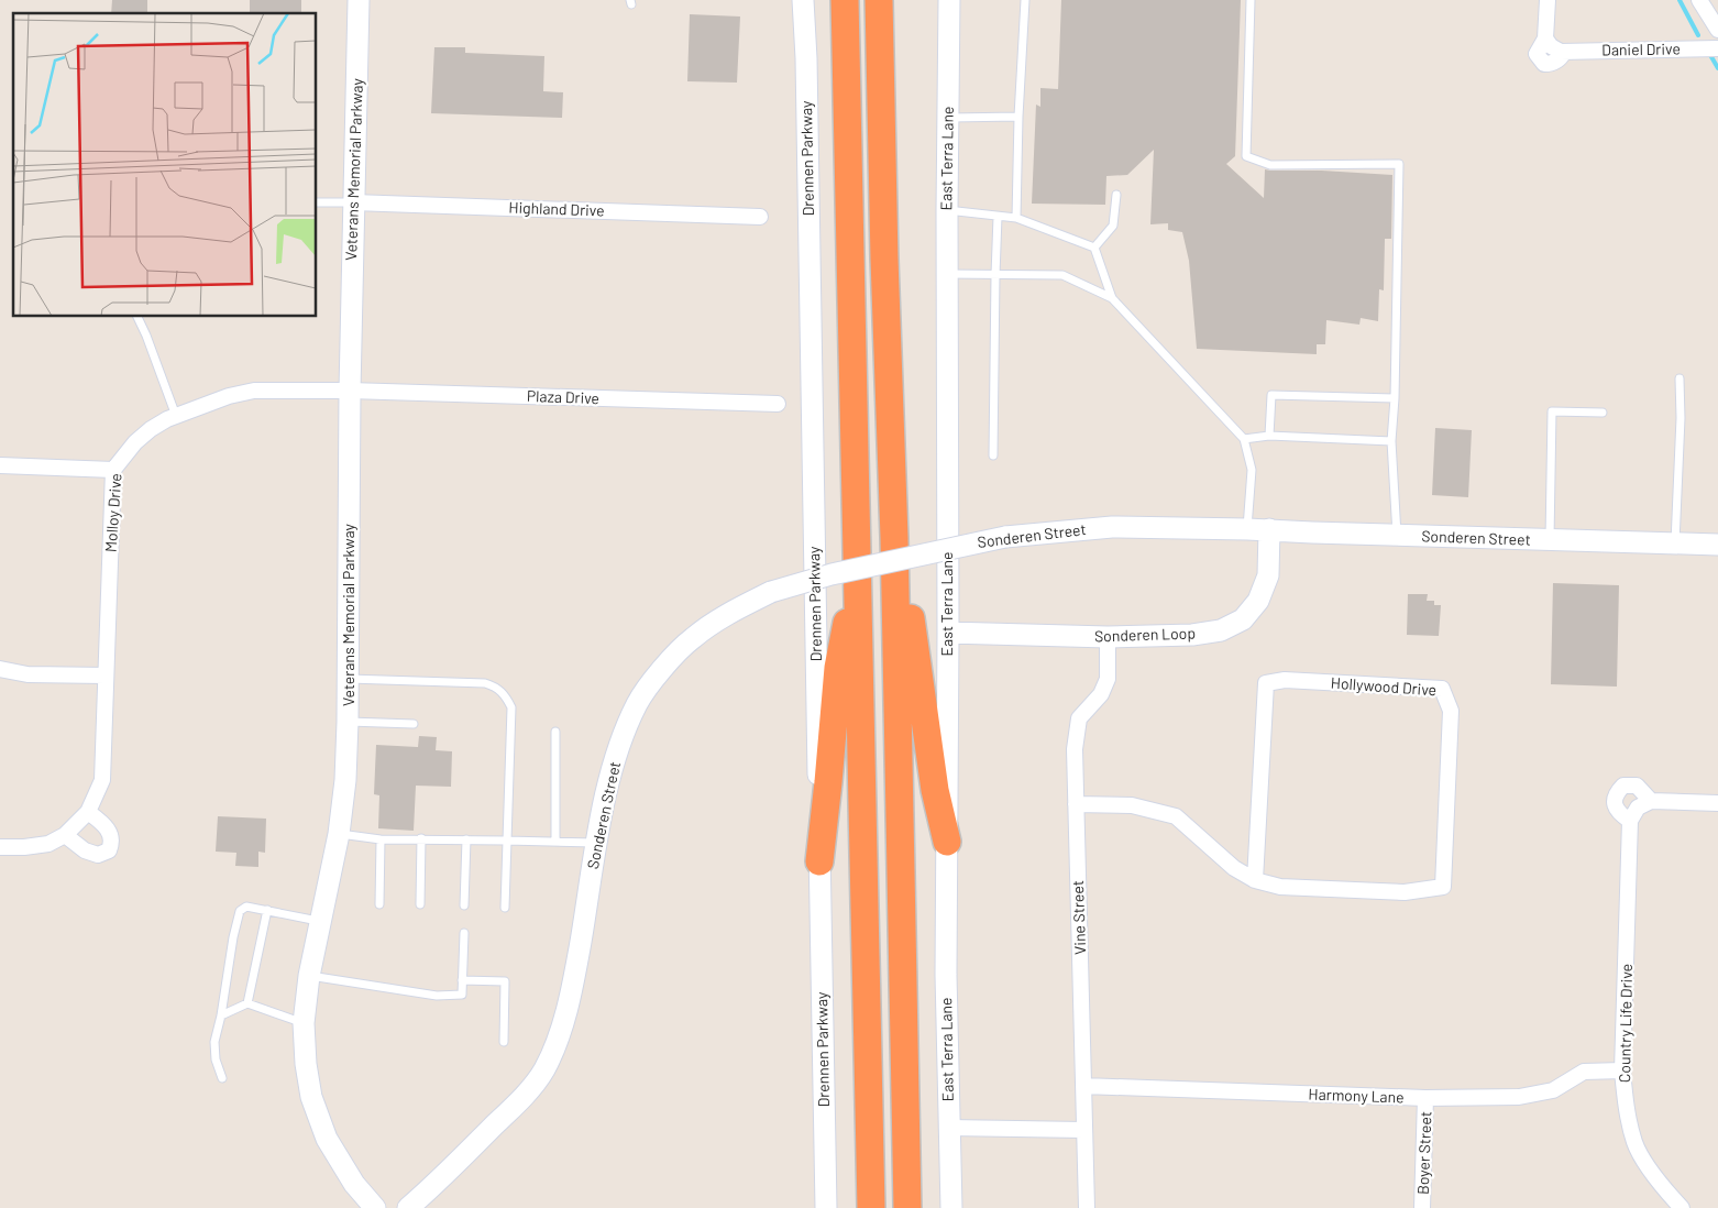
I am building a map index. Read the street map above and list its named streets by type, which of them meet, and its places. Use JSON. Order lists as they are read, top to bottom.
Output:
{
  "streets": {
    "street": [
      "Daniel Drive",
      "Drennen Parkway",
      "East Terra Lane",
      "Veterans Memorial Parkway",
      "Highland Drive",
      "Plaza Drive",
      "Molloy Drive",
      "Sonderen Street",
      "Sonderen Loop",
      "Hollywood Drive",
      "Vine Street",
      "Country Life Drive",
      "Harmony Lane",
      "Boyer Street"
    ]
  },
  "crossings": [
    ["East Terra Lane", "Sonderen Loop"],
    ["Veterans Memorial Parkway", "Highland Drive"],
    ["Veterans Memorial Parkway", "Plaza Drive"],
    ["Veterans Memorial Parkway", "Molloy Drive"],
    ["Plaza Drive", "Molloy Drive"],
    ["Sonderen Street", "Sonderen Loop"],
    ["Sonderen Loop", "Vine Street"],
    ["Hollywood Drive", "Vine Street"],
    ["Vine Street", "Harmony Lane"],
    ["Country Life Drive", "Harmony Lane"],
    ["Harmony Lane", "Boyer Street"]
  ]
}
